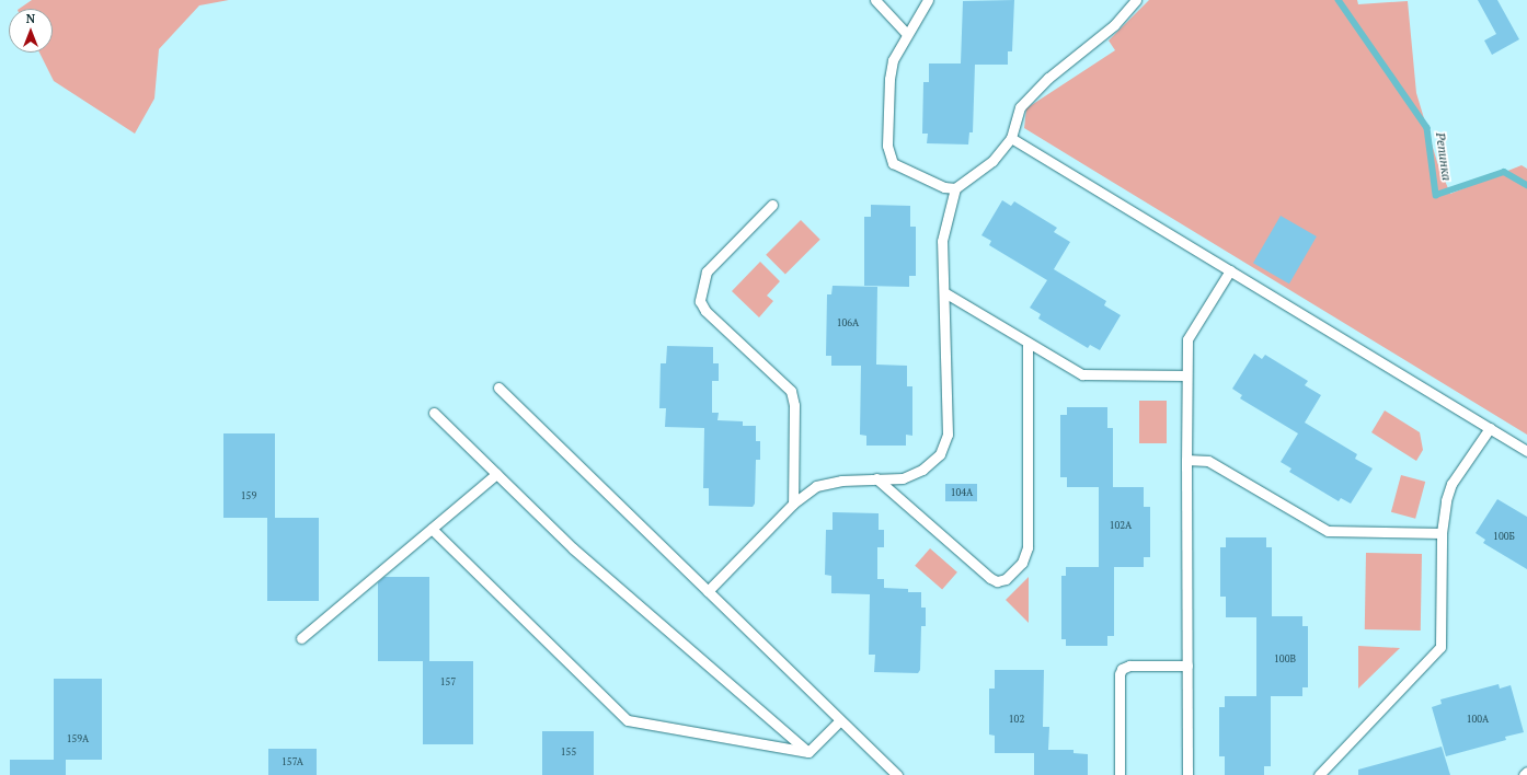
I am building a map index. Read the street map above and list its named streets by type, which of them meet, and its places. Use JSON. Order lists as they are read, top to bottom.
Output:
{
  "water": ["Репинка"],
  "house_numbers": [
    "106А",
    "104А",
    "159",
    "102А",
    "100Б",
    "100В",
    "157",
    "102",
    "100А",
    "159А",
    "155",
    "157А"
  ],
  "north": "top"
}
